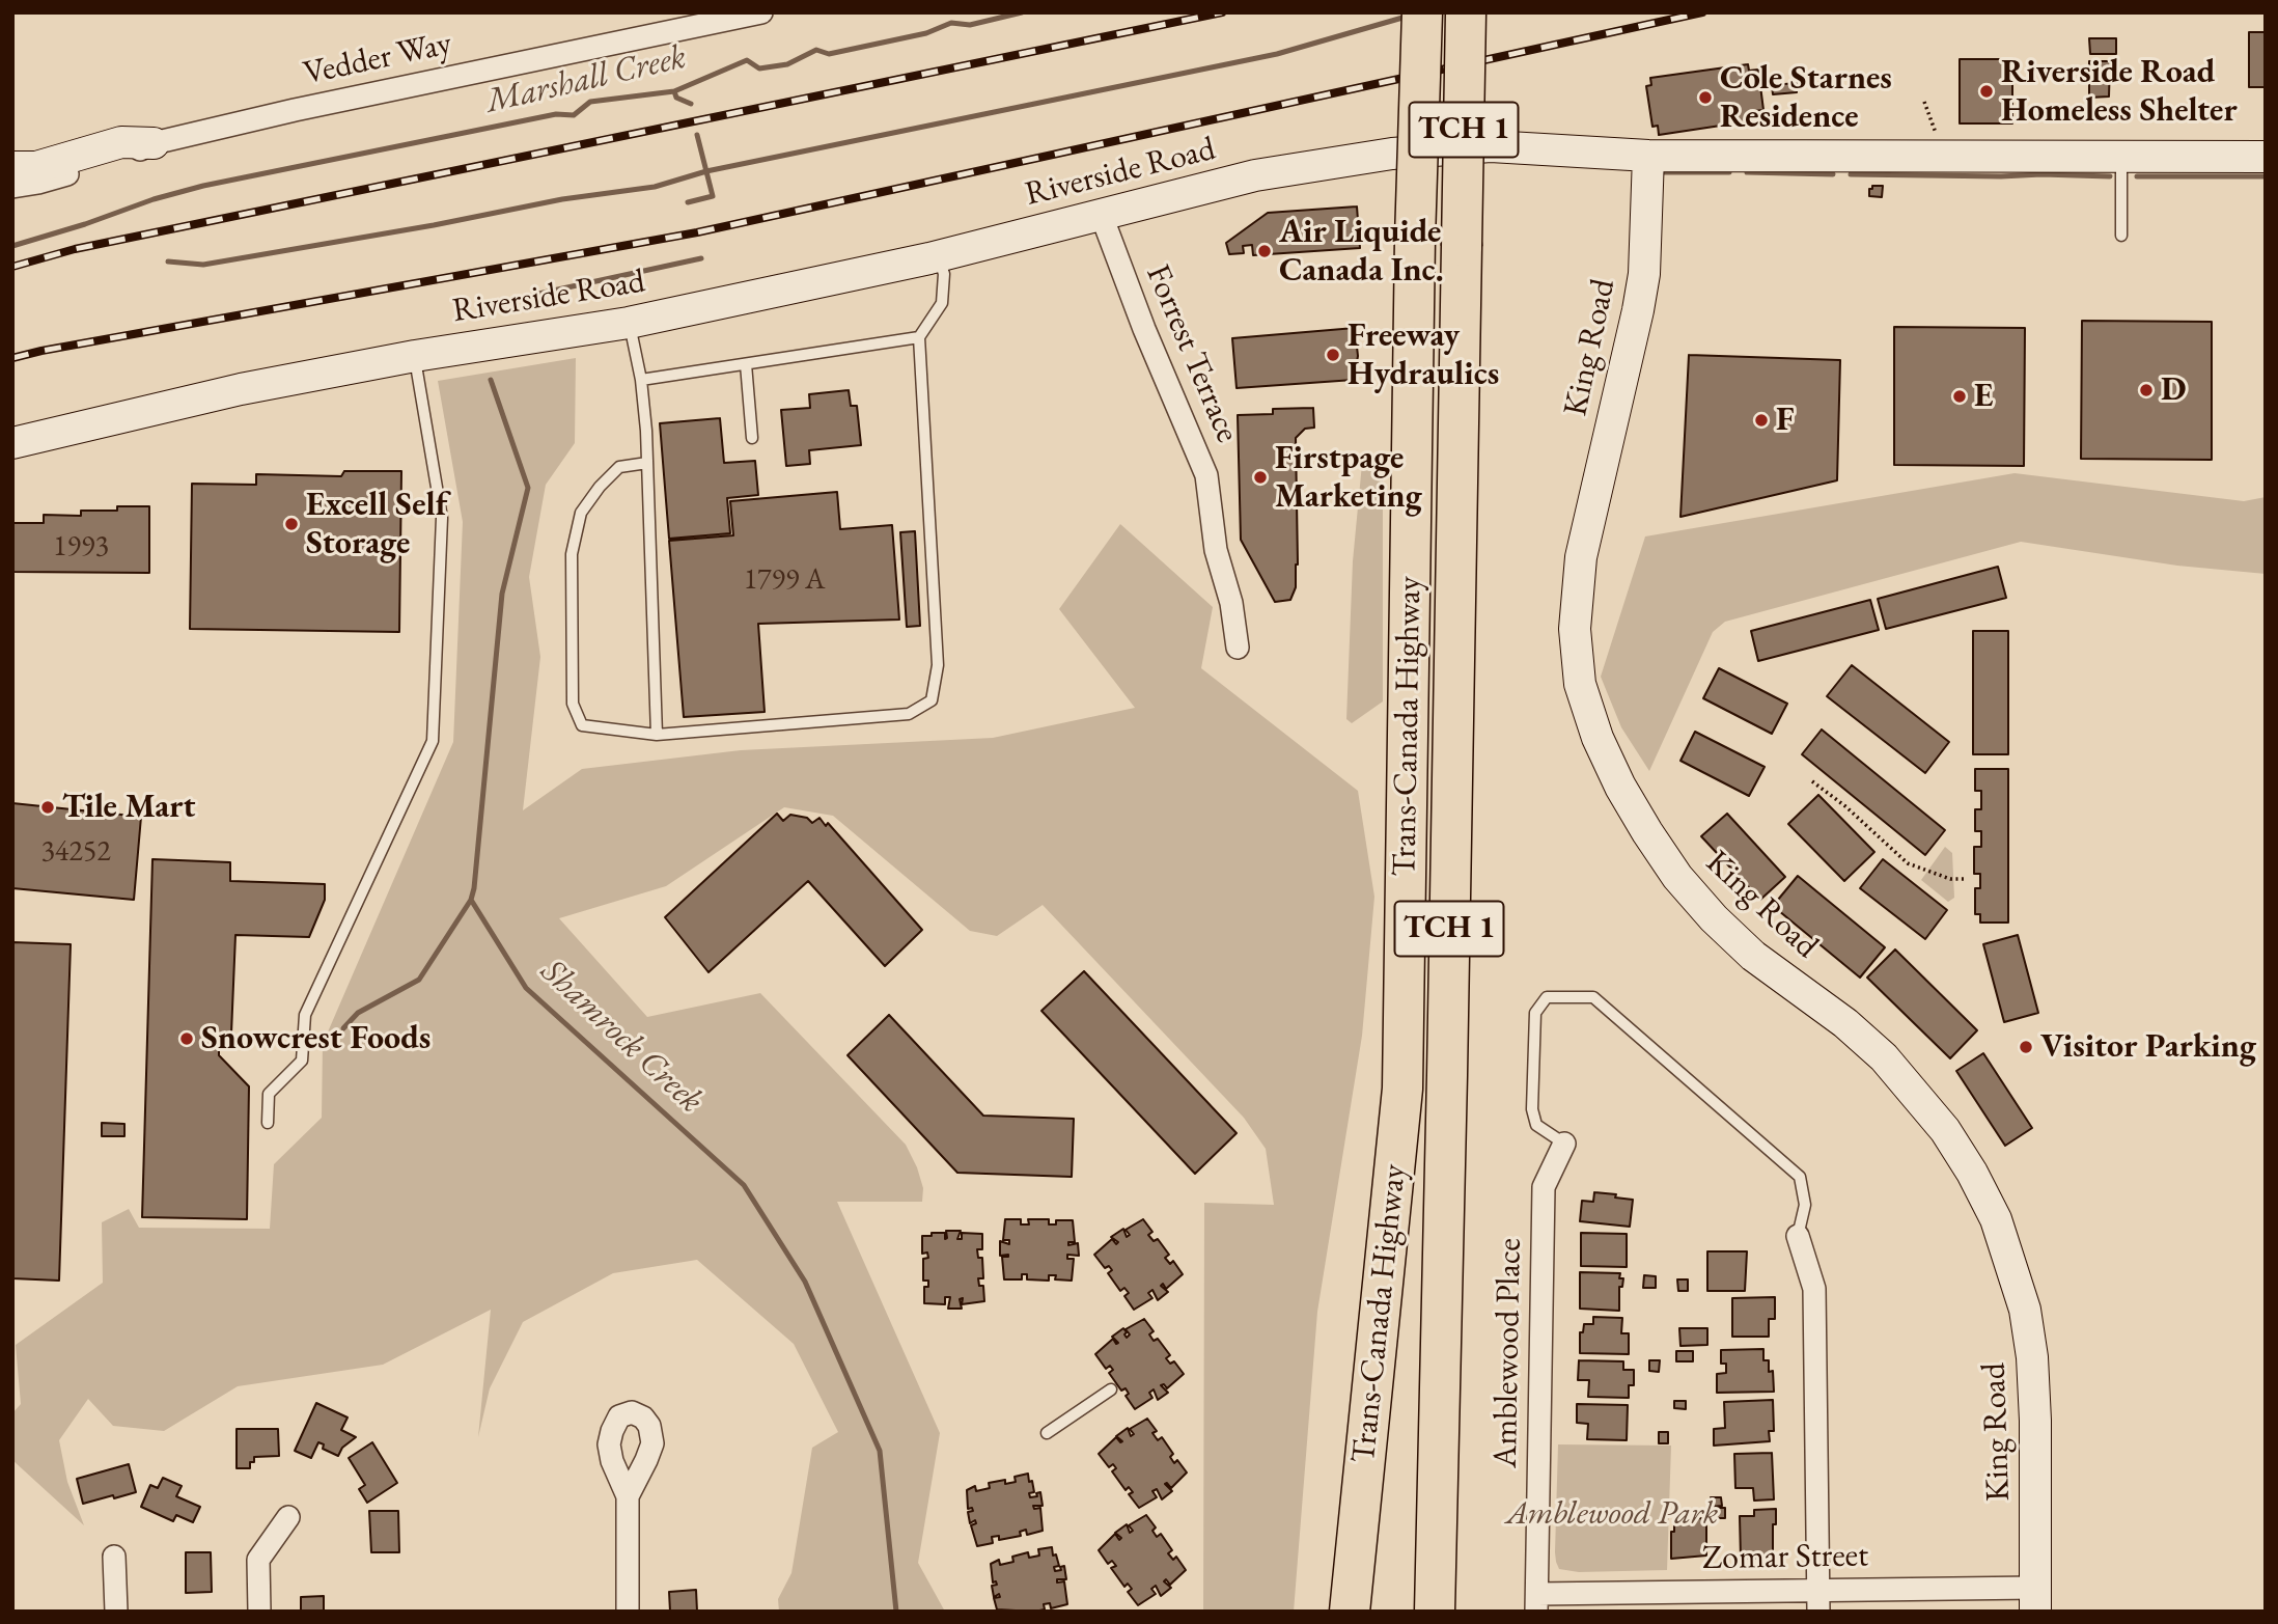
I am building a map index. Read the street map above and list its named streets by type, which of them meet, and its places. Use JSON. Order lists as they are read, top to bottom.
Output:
{
  "streets": {
    "highway": ["TCH 1", "Trans-Canada Highway"],
    "street": [
      "Vedder Way",
      "Riverside Road",
      "King Road",
      "Forrest Terrace",
      "Amblewood Place",
      "Zomar Street"
    ]
  },
  "crossings": [
    ["Riverside Road", "King Road"],
    ["Riverside Road", "Forrest Terrace"],
    ["King Road", "Zomar Street"],
    ["Amblewood Place", "Zomar Street"]
  ],
  "water": ["Marshall Creek", "Shamrock Creek"],
  "parks": ["Amblewood Park"],
  "places": [
    "Riverside Road Homeless Shelter",
    "Cole Starnes Residence",
    "Air Liquide Canada Inc.",
    "Freeway Hydraulics",
    "D",
    "E",
    "F",
    "Firstpage Marketing",
    "Excell Self Storage",
    "Tile Mart",
    "Snowcrest Foods",
    "Visitor Parking"
  ],
  "house_numbers": ["1993", "1799 A", "34252"]
}
